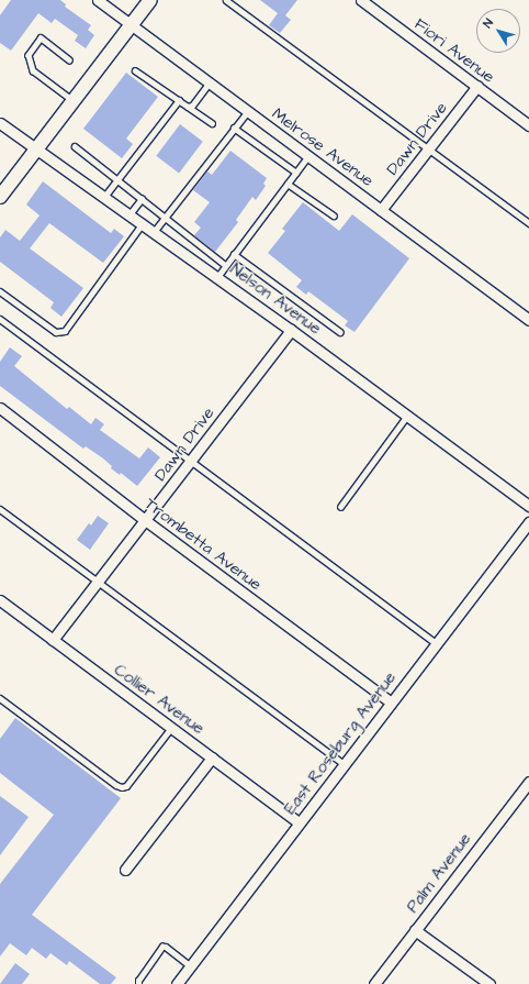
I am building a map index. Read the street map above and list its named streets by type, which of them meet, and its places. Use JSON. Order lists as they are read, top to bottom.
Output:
{
  "streets": {
    "street": [
      "Fiori Avenue",
      "Dawn Drive",
      "Melrose Avenue",
      "Nelson Avenue",
      "Trombetta Avenue",
      "Collier Avenue",
      "East Roseburg Avenue",
      "Palm Avenue"
    ]
  },
  "crossings": [
    ["Fiori Avenue", "Dawn Drive"],
    ["Dawn Drive", "Melrose Avenue"],
    ["Dawn Drive", "Nelson Avenue"],
    ["Dawn Drive", "Trombetta Avenue"],
    ["Dawn Drive", "Collier Avenue"],
    ["Trombetta Avenue", "East Roseburg Avenue"],
    ["Collier Avenue", "East Roseburg Avenue"]
  ],
  "north": "top left"
}
